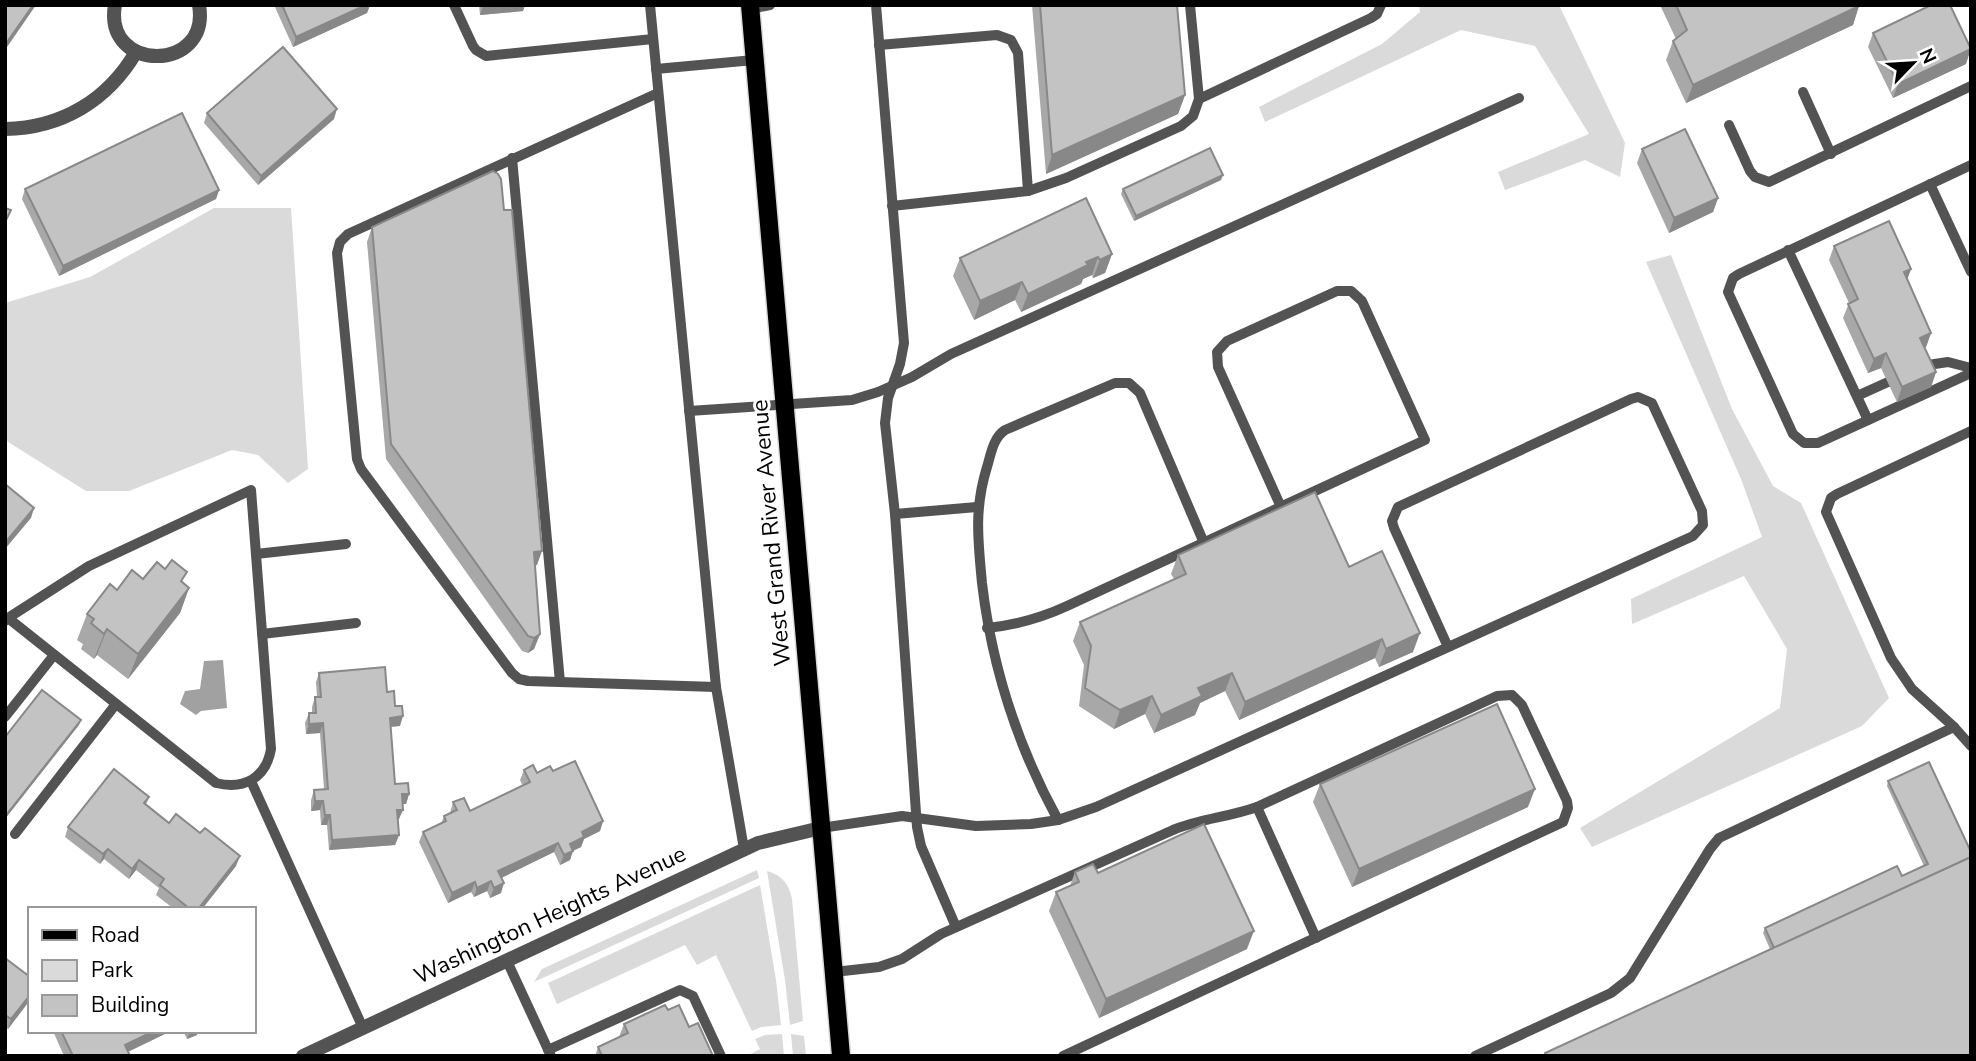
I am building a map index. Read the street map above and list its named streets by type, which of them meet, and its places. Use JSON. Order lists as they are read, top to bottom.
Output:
{
  "streets": {
    "main road": ["West Grand River Avenue"],
    "street": ["Washington Heights Avenue"]
  },
  "crossings": [
    ["West Grand River Avenue", "Washington Heights Avenue"]
  ],
  "legend": ["Road", "Park", "Building"],
  "north": "top right"
}
